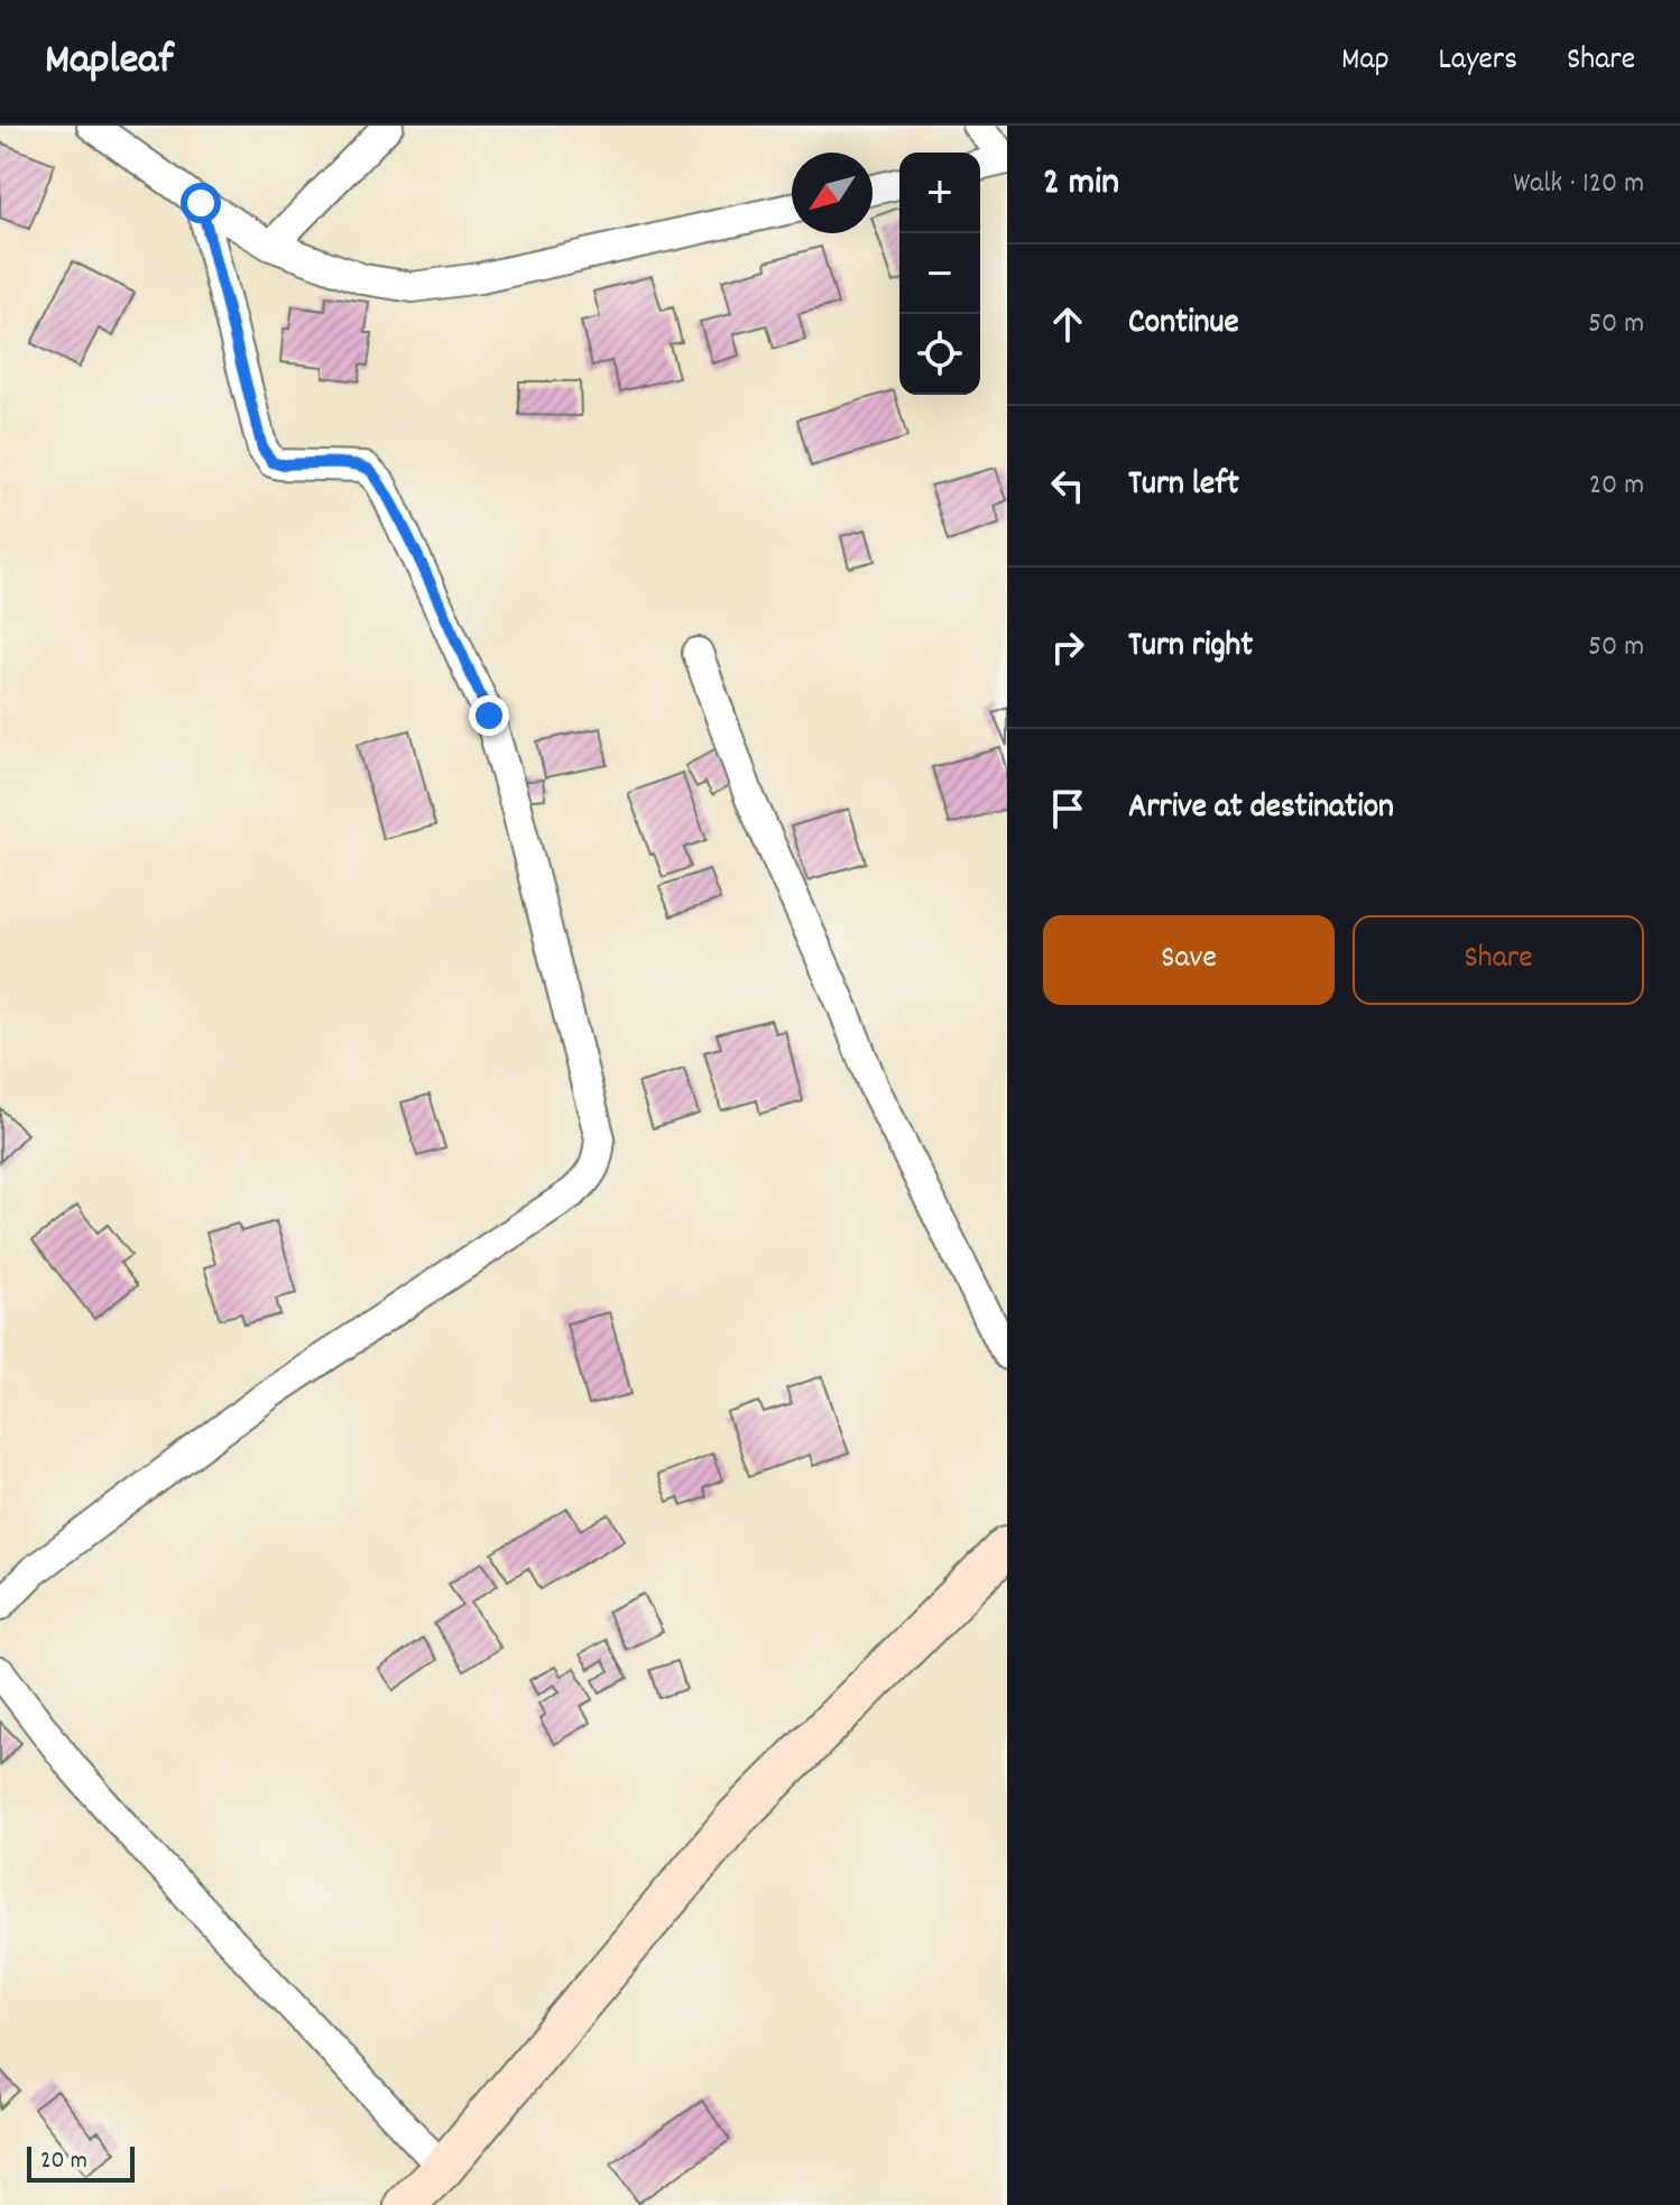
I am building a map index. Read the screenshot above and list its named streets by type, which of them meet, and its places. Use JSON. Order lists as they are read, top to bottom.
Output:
{
  "scale_bar": "20 m",
  "north": "bottom left",
  "page": {
    "header": "Mapleaf",
    "nav": ["Map", "Layers", "Share"],
    "heading": ["2 min", "Walk · 120 m"],
    "map_buttons": ["+", "−"],
    "list": [
      ["Continue", "50 m"],
      ["Turn left", "20 m"],
      ["Turn right", "50 m"],
      "Arrive at destination"
    ],
    "buttons": ["Save", "Share"],
    "scale": "20 m"
  }
}
